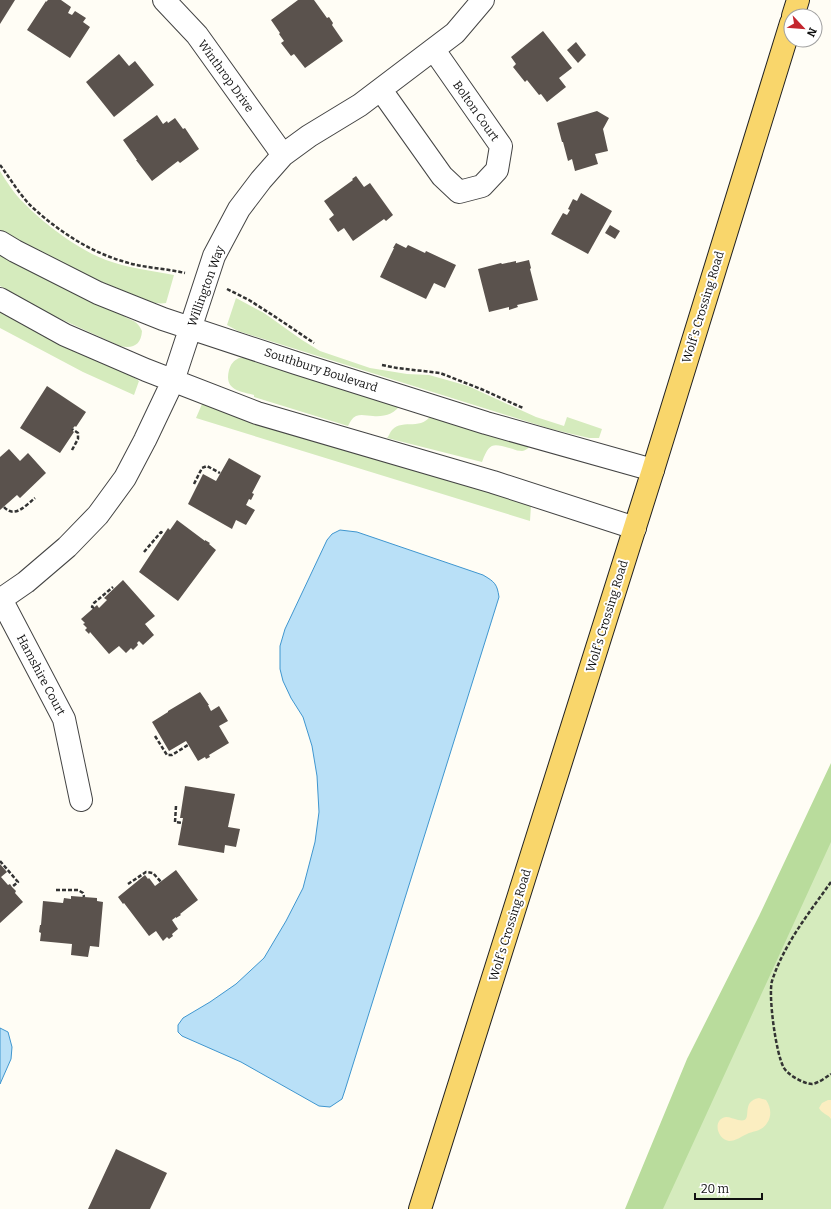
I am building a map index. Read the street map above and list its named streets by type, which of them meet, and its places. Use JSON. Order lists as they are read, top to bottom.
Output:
{
  "streets": {
    "main road": ["Wolf's Crossing Road"],
    "street": [
      "Winthrop Drive",
      "Bolton Court",
      "Willington Way",
      "Southbury Boulevard",
      "Hamshire Court"
    ]
  },
  "crossings": [
    ["Winthrop Drive", "Willington Way"],
    ["Bolton Court", "Willington Way"],
    ["Willington Way", "Southbury Boulevard"],
    ["Willington Way", "Hamshire Court"],
    ["Wolf's Crossing Road", "Southbury Boulevard"]
  ],
  "scale_bar": "20 m",
  "north": "bottom right"
}
